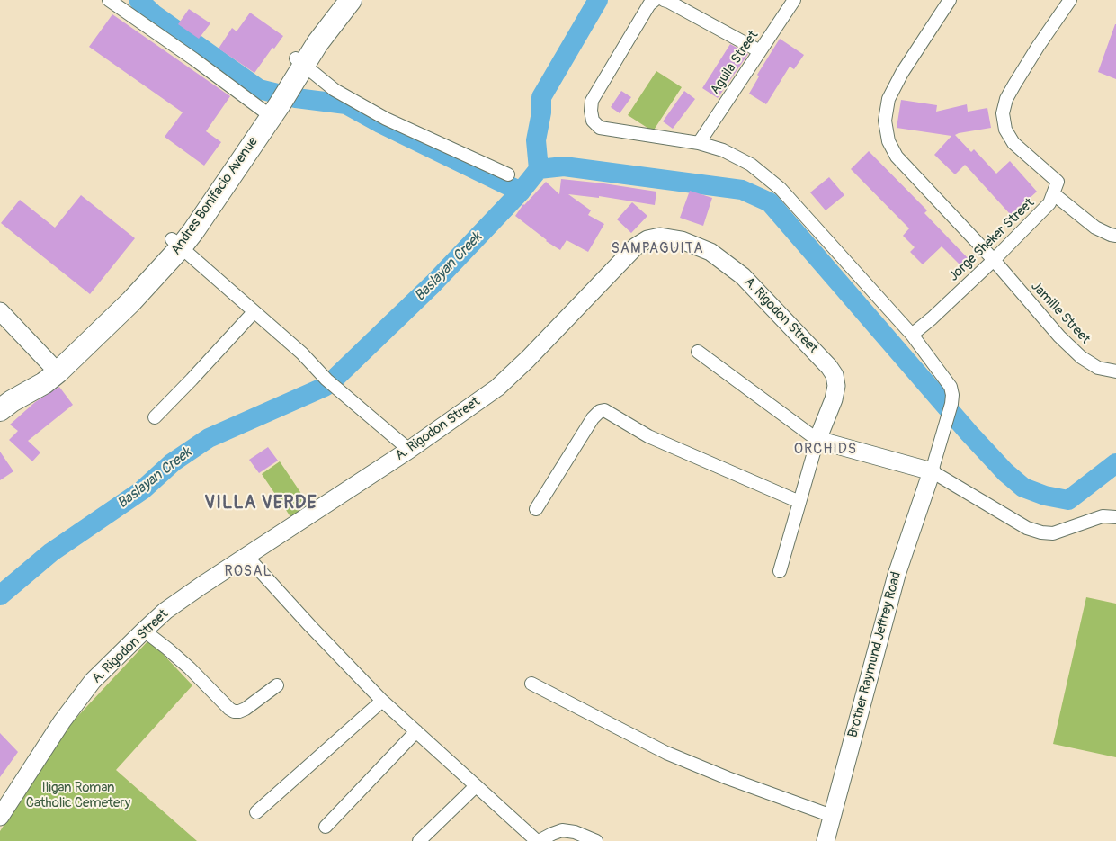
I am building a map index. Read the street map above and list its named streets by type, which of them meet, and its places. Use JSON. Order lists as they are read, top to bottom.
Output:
{
  "streets": {
    "highway": ["Andres Bonifacio Avenue"],
    "street": [
      "Aguila Street",
      "Jorge Sheker Street",
      "Jamille Street",
      "A. Rigodon Street",
      "Brother Raymund Jeffrey Road"
    ]
  },
  "crossings": [
    ["Jorge Sheker Street", "Jamille Street"]
  ],
  "districts": [
    "SAMPAGUITA",
    "ORCHIDS",
    "VILLA VERDE",
    "ROSAL"
  ],
  "water": ["Baslayan Creek"],
  "parks": ["Iligan Roman Catholic Cemetery"]
}
